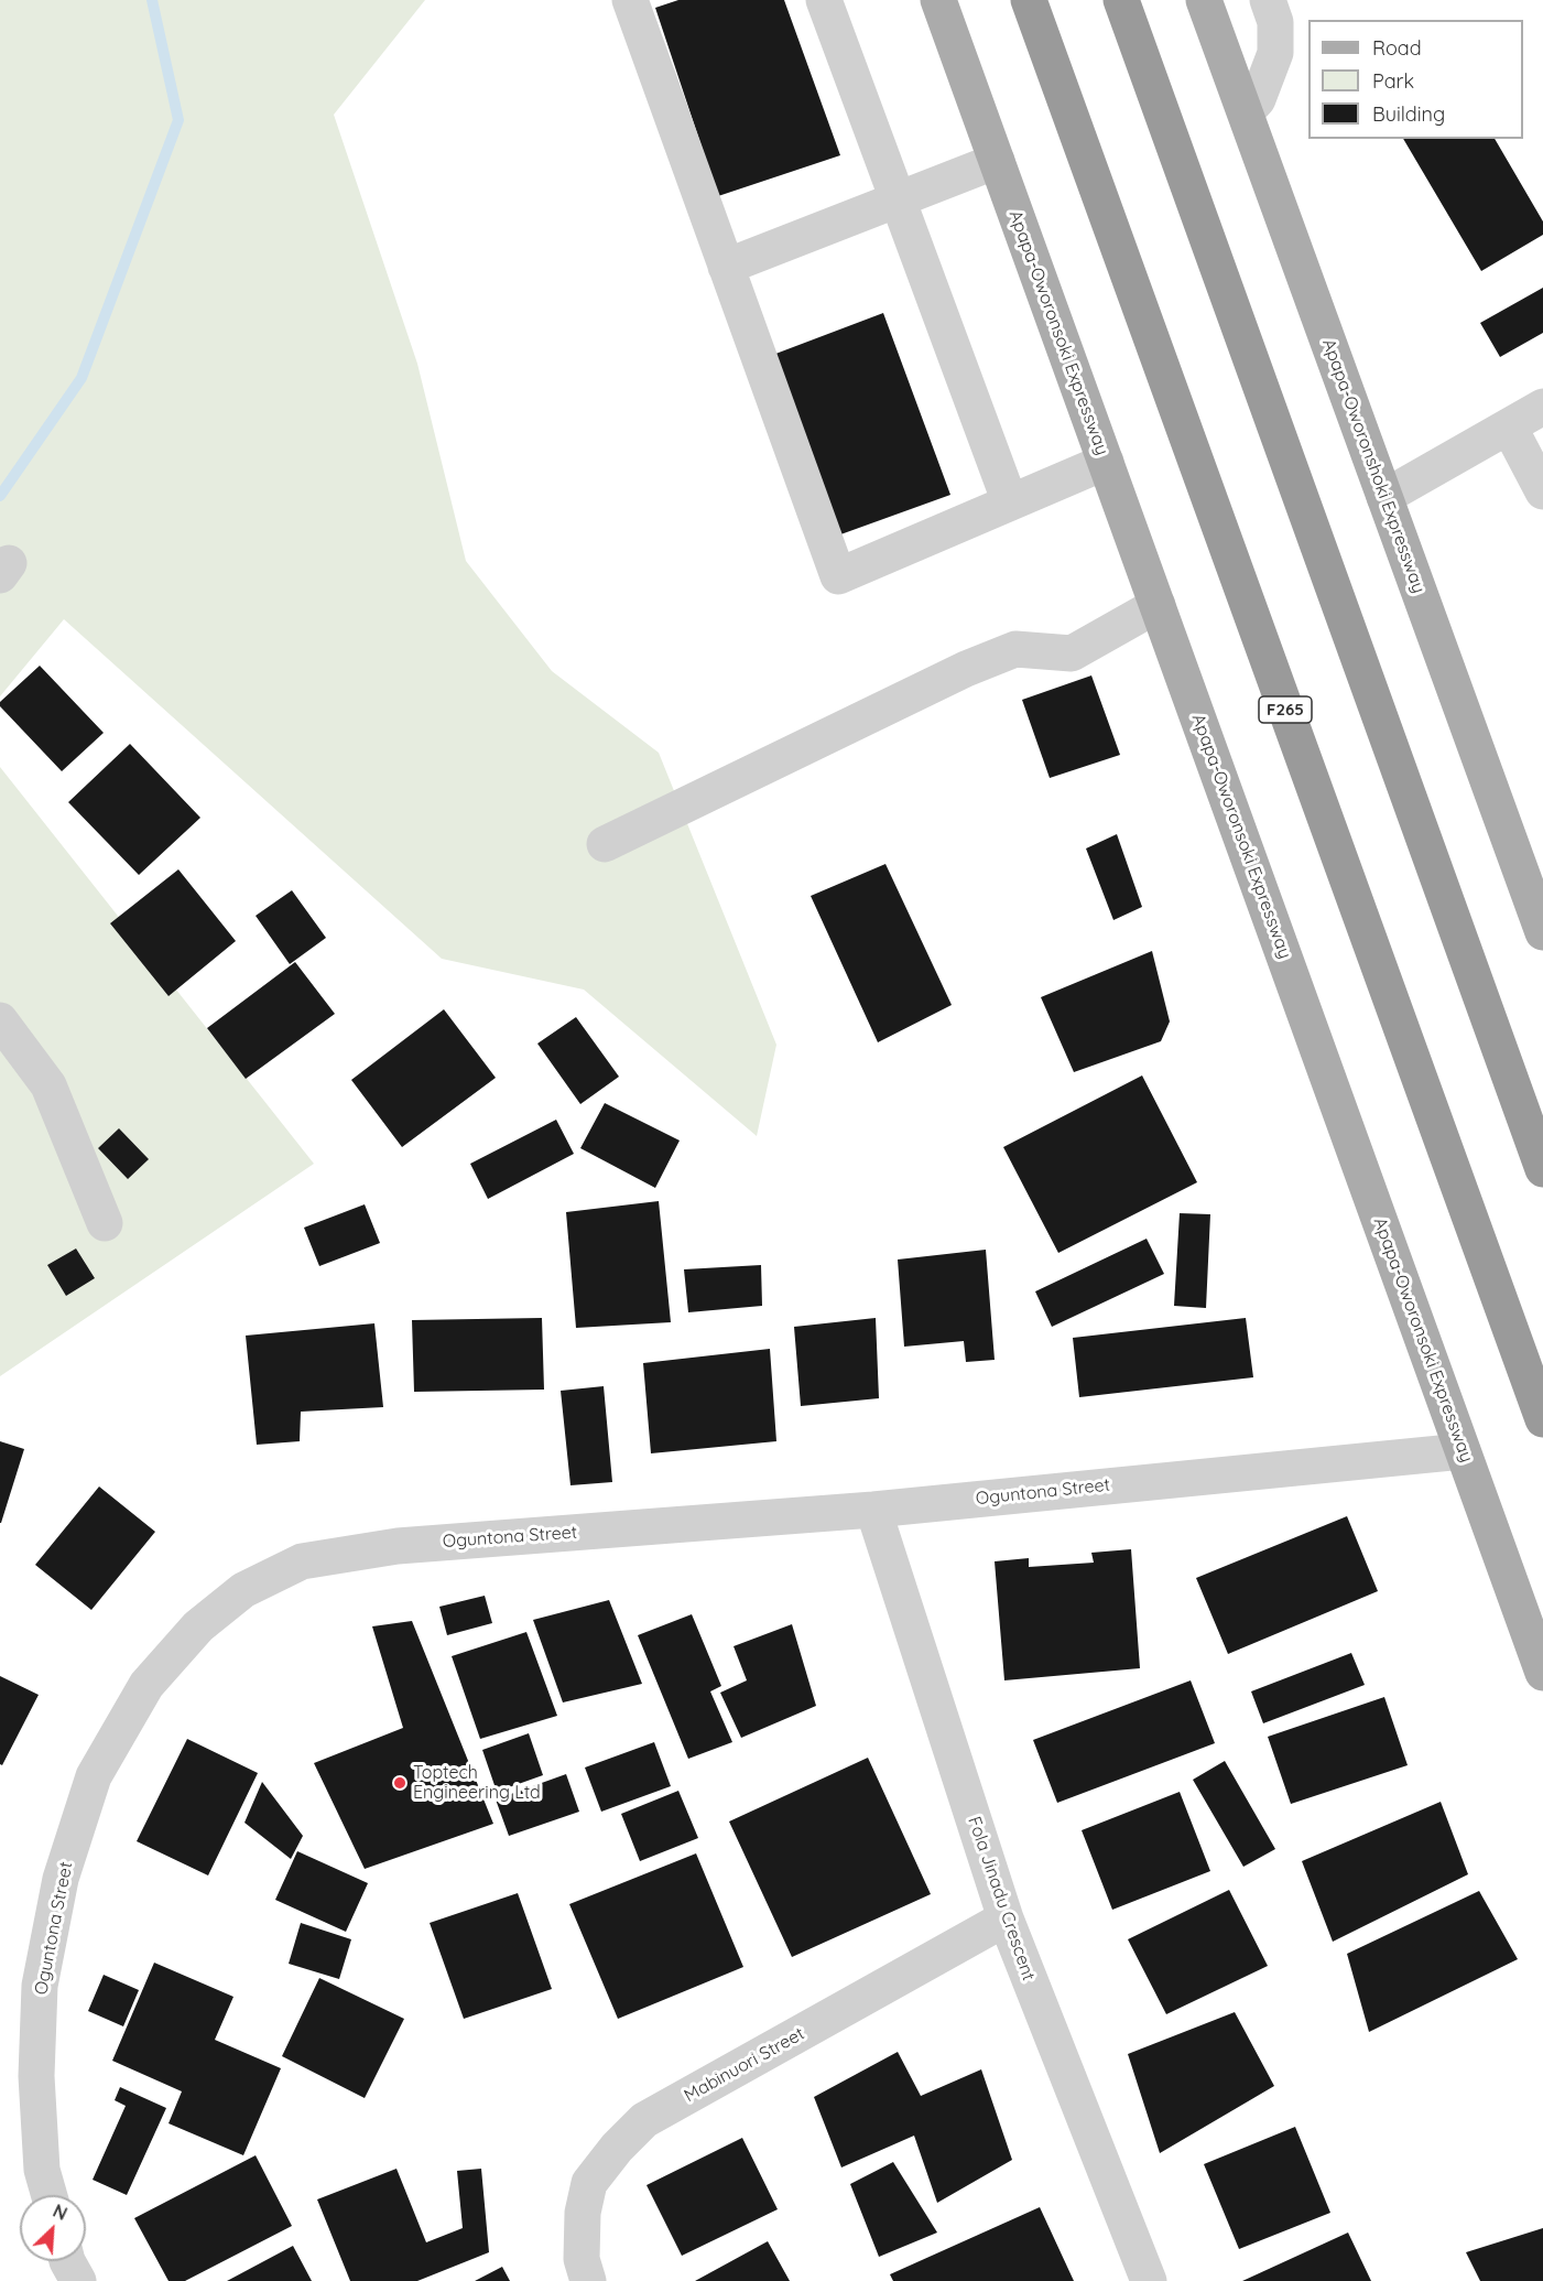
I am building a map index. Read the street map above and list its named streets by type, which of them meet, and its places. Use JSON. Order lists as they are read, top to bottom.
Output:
{
  "streets": {
    "highway": ["F265"],
    "main road": ["Apapa-Oworonsoki Expressway", "Apapa-Oworonshoki Expressway"],
    "street": ["Oguntona Street", "Fola Jinadu Crescent", "Mabinuori Street"]
  },
  "crossings": [
    ["Apapa-Oworonsoki Expressway", "Oguntona Street"],
    ["Oguntona Street", "Fola Jinadu Crescent"],
    ["Fola Jinadu Crescent", "Mabinuori Street"]
  ],
  "places": ["Toptech Engineering Ltd"],
  "legend": ["Road", "Park", "Building"],
  "north": "top right"
}
